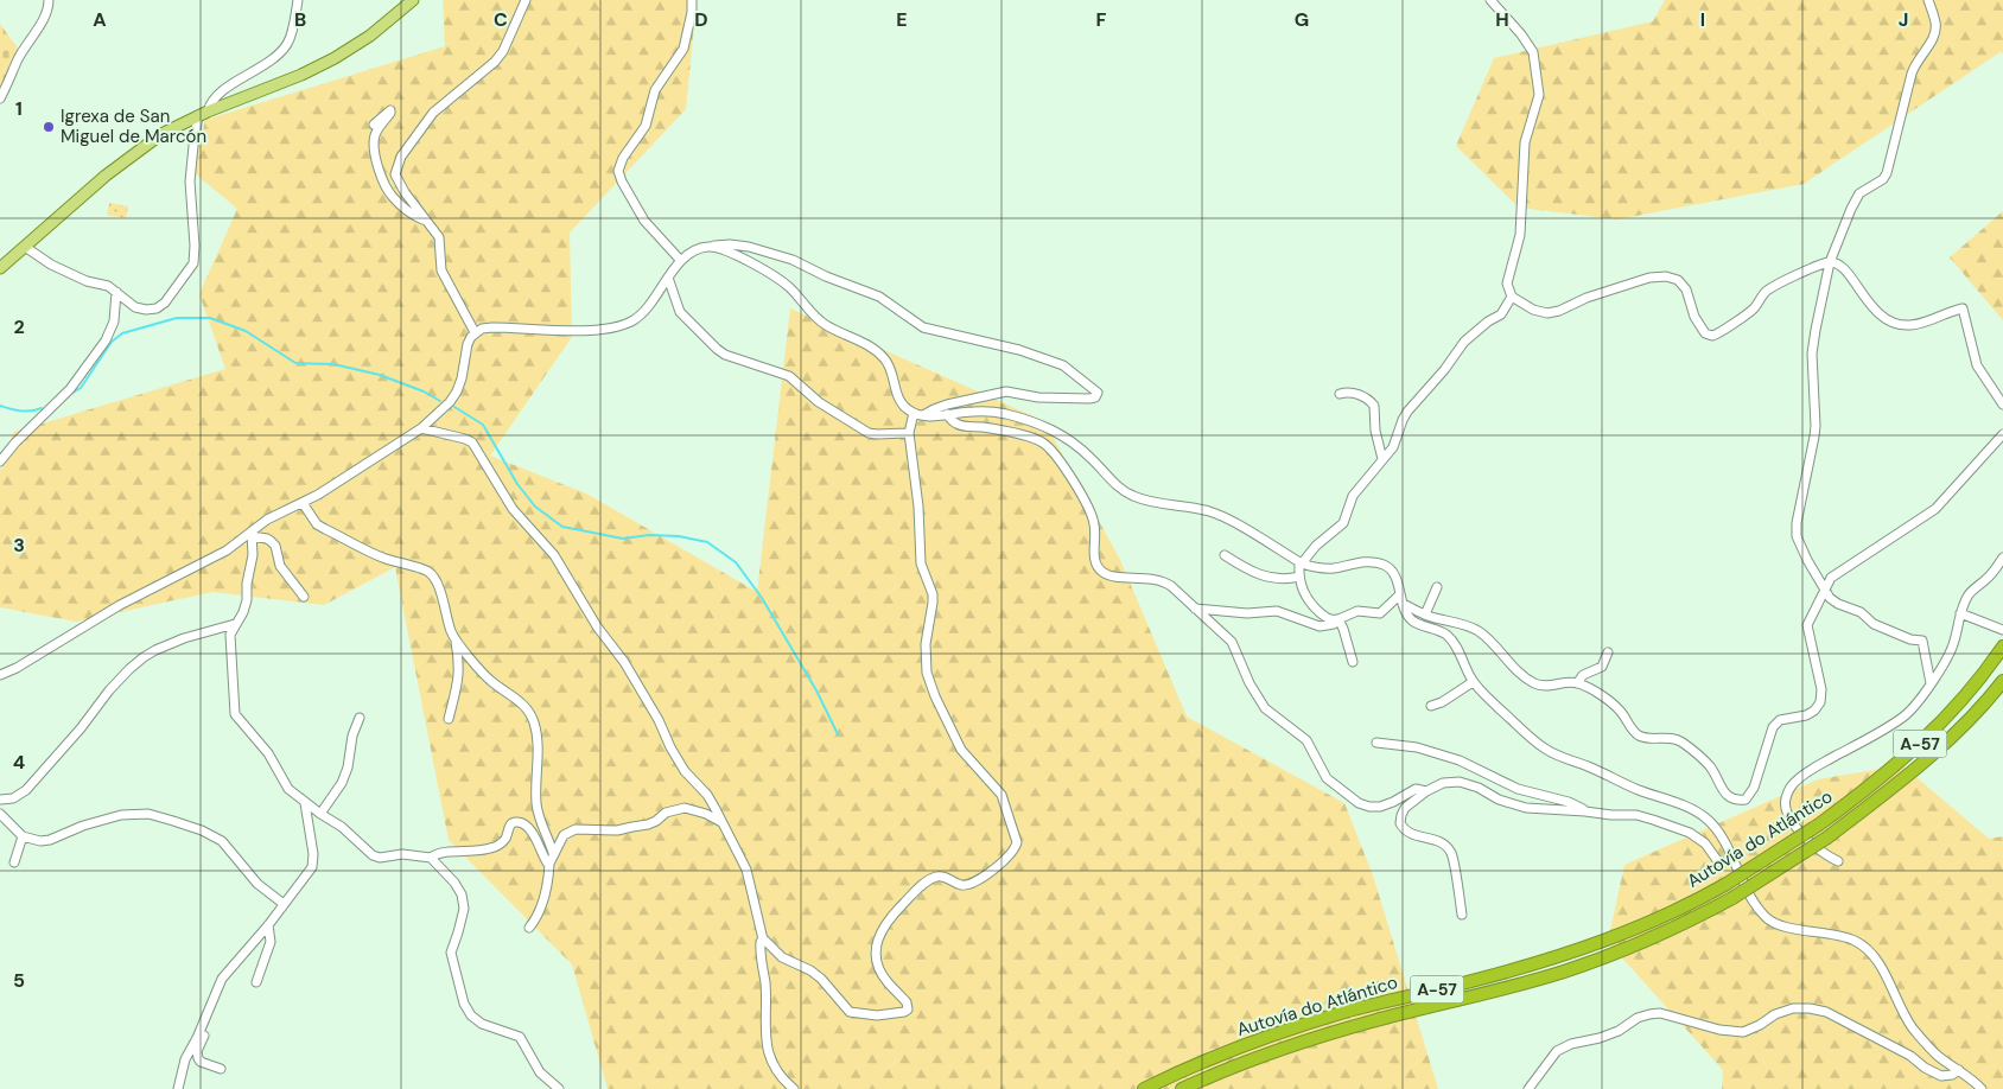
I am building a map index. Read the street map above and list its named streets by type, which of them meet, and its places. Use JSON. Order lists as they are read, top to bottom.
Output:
{
  "streets": {
    "highway": ["A-57", "Autovía do Atlántico"]
  },
  "places": ["Igrexa de San Miguel de Marcón"],
  "grid": {
    "columns": [
      "A",
      "B",
      "C",
      "D",
      "E",
      "F",
      "G",
      "H",
      "I",
      "J"
    ],
    "rows": [
      "1",
      "2",
      "3",
      "4",
      "5"
    ]
  }
}
